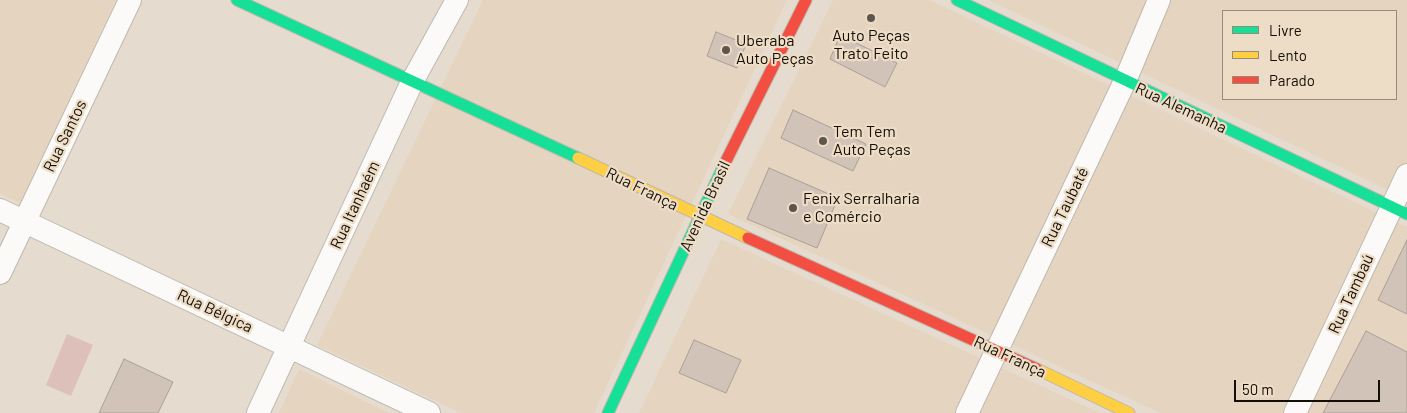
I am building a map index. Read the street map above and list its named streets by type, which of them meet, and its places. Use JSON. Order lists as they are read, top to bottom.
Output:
{
  "streets": {
    "street": [
      "Rua Alemanha",
      "Rua Santos",
      "Rua França",
      "Rua Itanhaém",
      "Avenida Brasil",
      "Rua Taubaté",
      "Rua Tambaú",
      "Rua Bélgica"
    ]
  },
  "crossings": [
    ["Rua Alemanha", "Rua Taubaté"],
    ["Rua Alemanha", "Rua Tambaú"],
    ["Rua Santos", "Rua Bélgica"],
    ["Rua França", "Rua Itanhaém"],
    ["Rua França", "Avenida Brasil"],
    ["Rua França", "Rua Taubaté"],
    ["Rua Itanhaém", "Rua Bélgica"]
  ],
  "places": [
    "Auto Peças Trato Feito",
    "Uberaba Auto Peças",
    "Tem Tem Auto Peças",
    "Fenix Serralharia e Comércio"
  ],
  "legend": ["Livre", "Lento", "Parado"],
  "scale_bar": "50 m"
}
